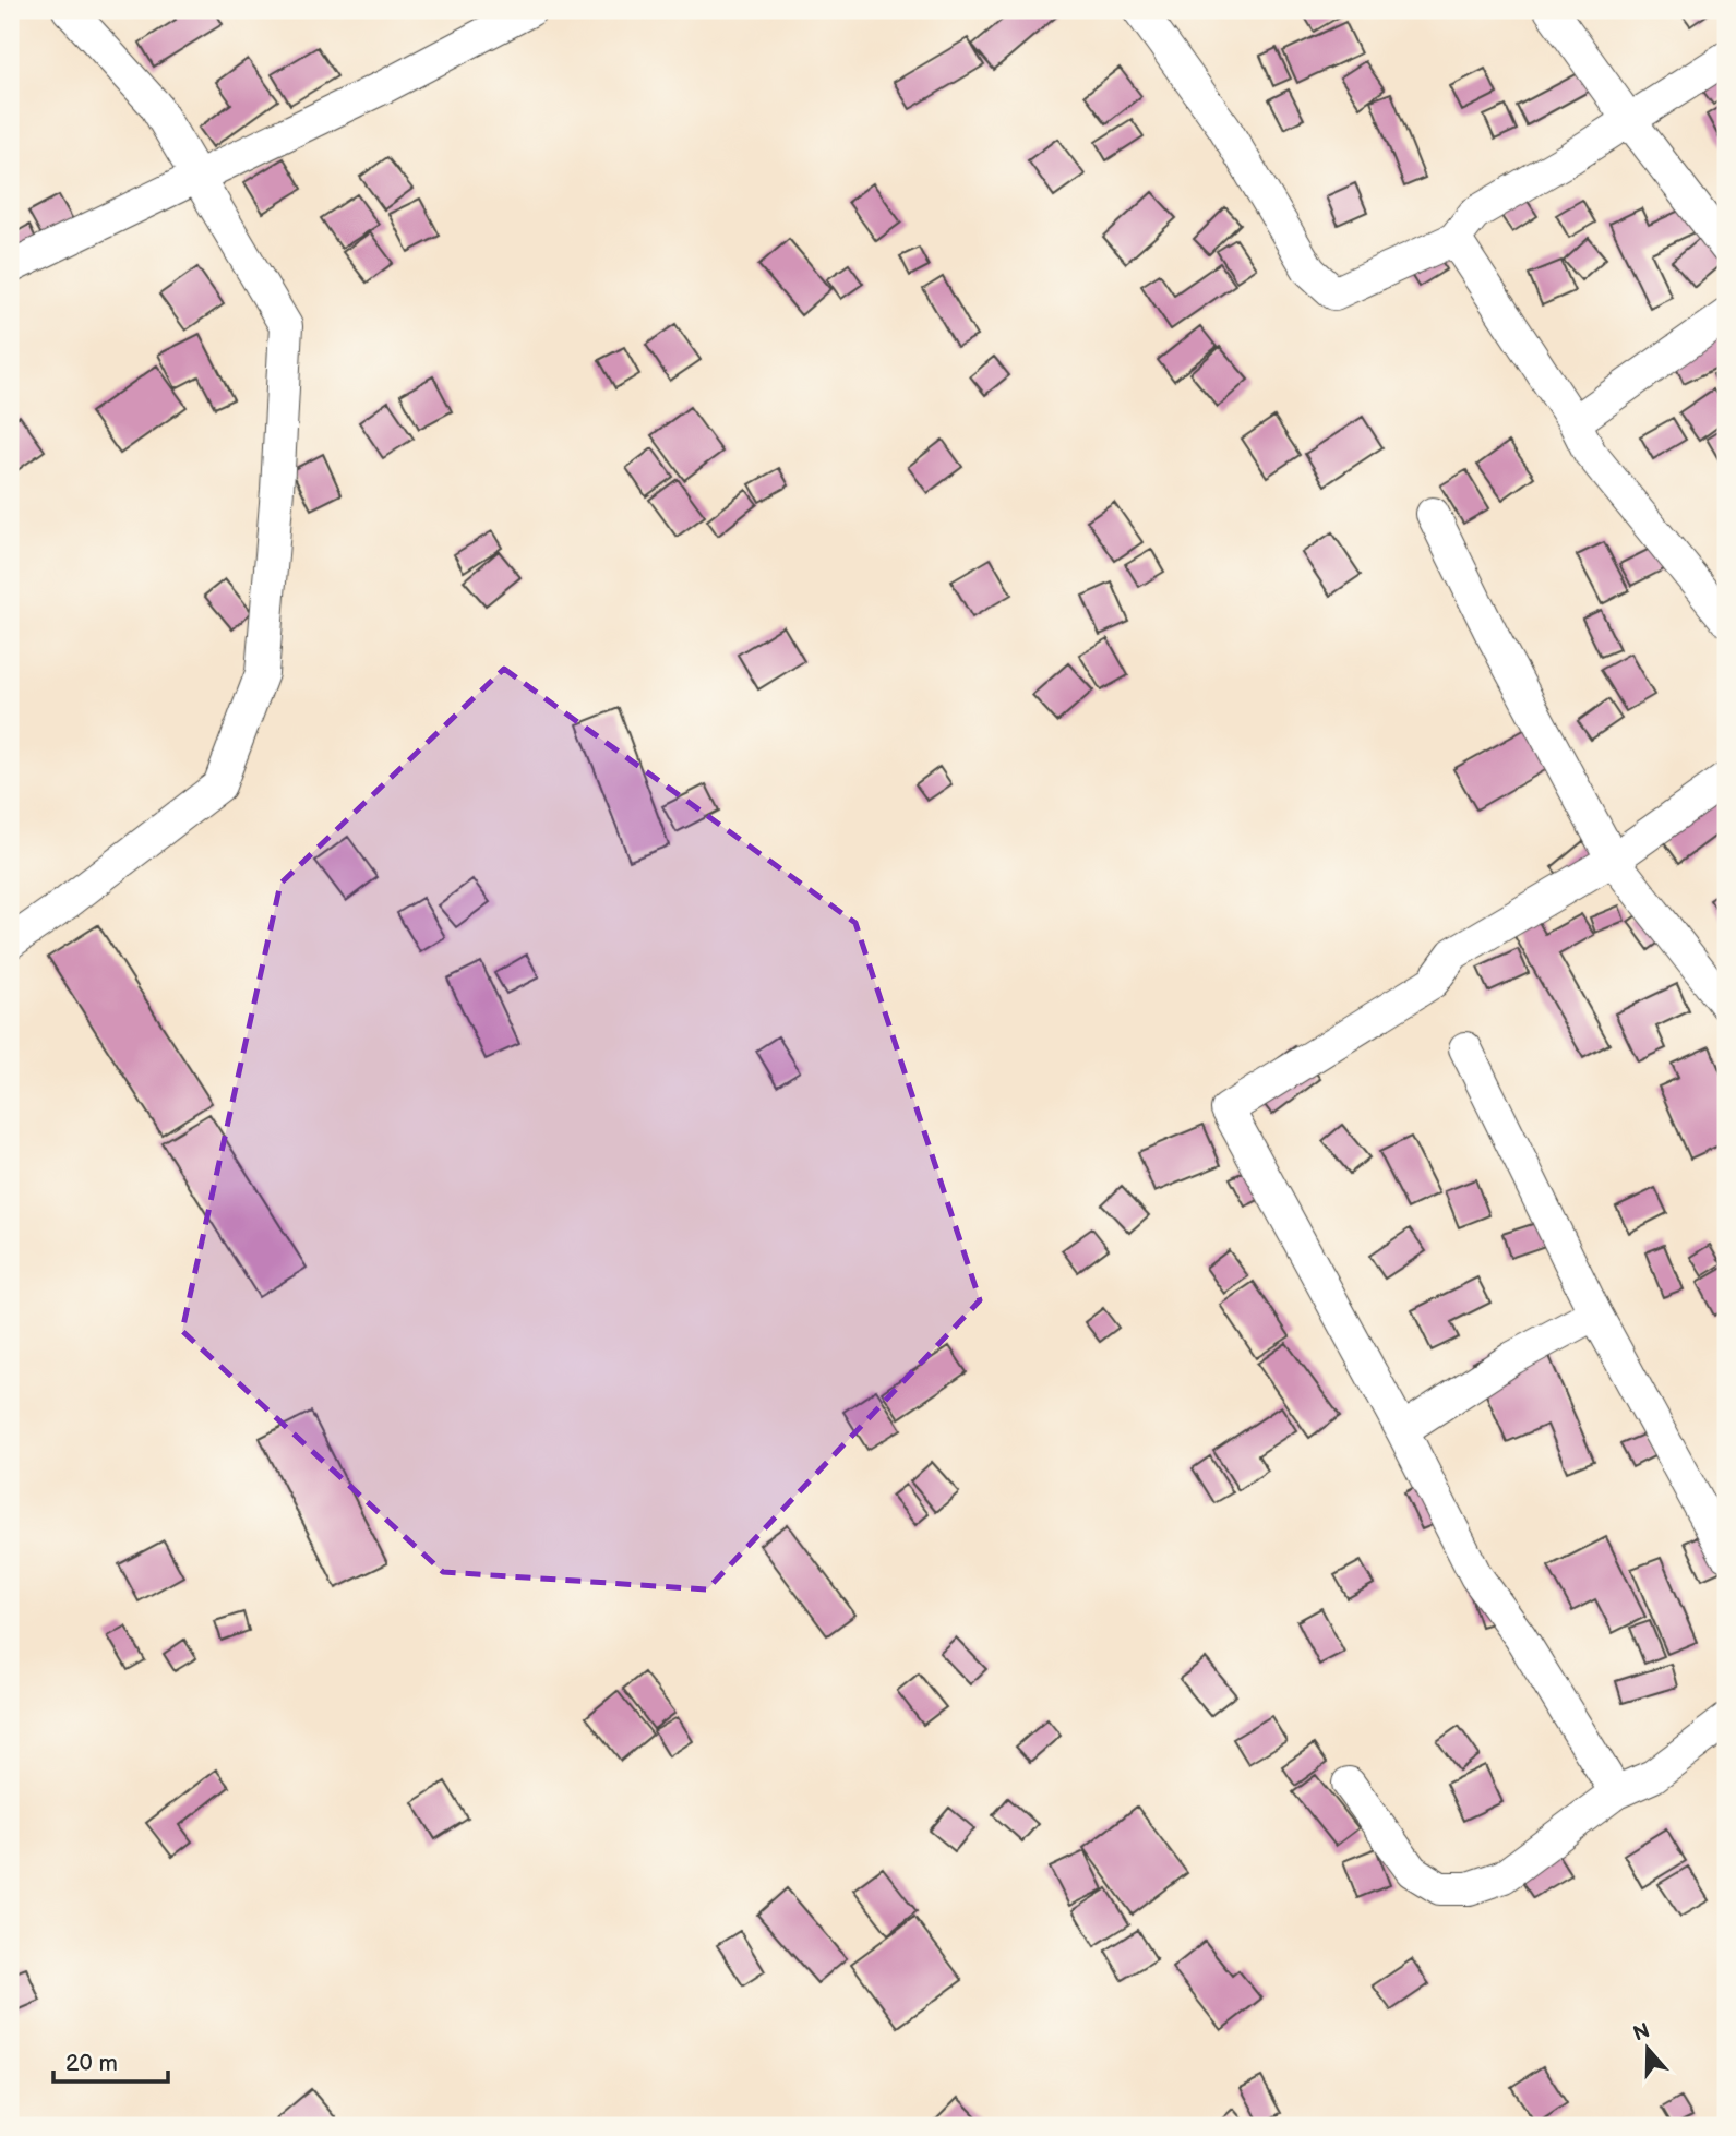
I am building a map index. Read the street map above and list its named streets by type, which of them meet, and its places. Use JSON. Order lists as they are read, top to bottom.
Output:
{
  "scale_bar": "20 m",
  "north": "top"
}
